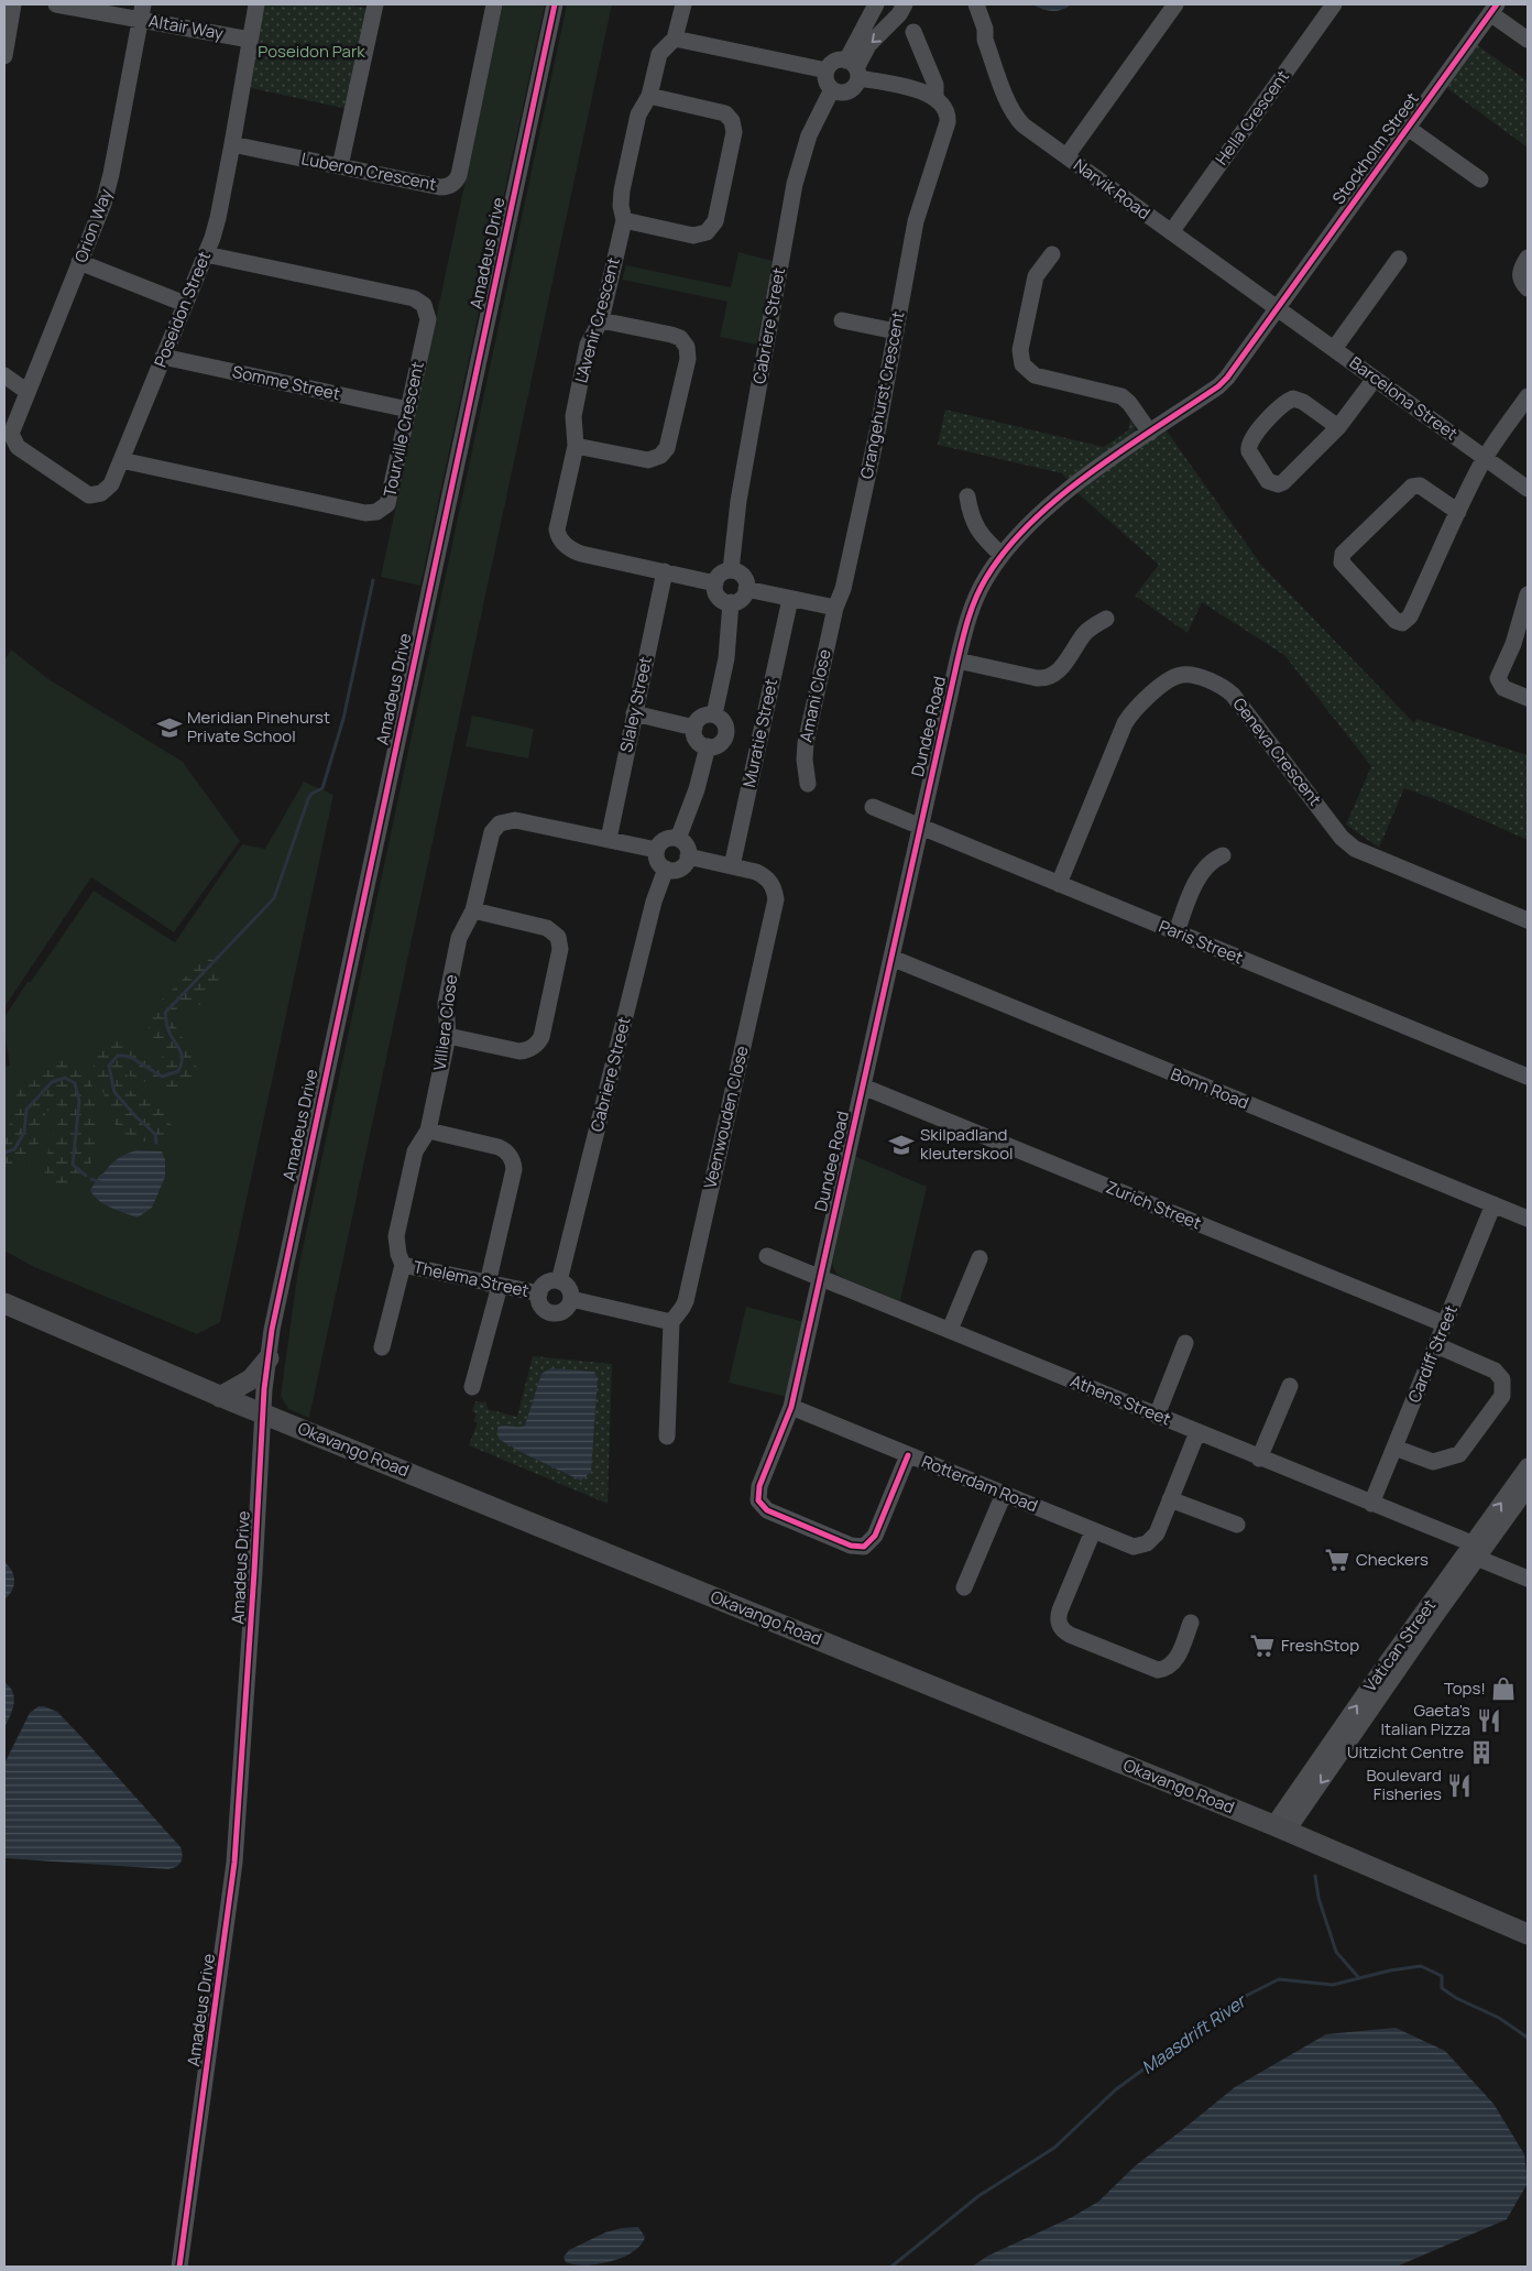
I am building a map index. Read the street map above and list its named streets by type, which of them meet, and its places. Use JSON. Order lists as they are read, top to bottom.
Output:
{
  "streets": {
    "main road": ["Okavango Road"],
    "street": [
      "Altair Way",
      "Hella Crescent",
      "Stockholm Street",
      "Luberon Crescent",
      "Narvik Road",
      "Orion Way",
      "Amadeus Drive",
      "Poseidon Street",
      "L'Avenir Crescent",
      "Cabriere Street",
      "Somme Street",
      "Grangehurst Crescent",
      "Barcelona Street",
      "Tourville Crescent",
      "Amani Close",
      "Slaley Street",
      "Dundee Road",
      "Muratie Street",
      "Geneva Crescent",
      "Paris Street",
      "Villiera Close",
      "Bonn Road",
      "Veenwouden Close",
      "Zurich Street",
      "Thelema Street",
      "Cardiff Street",
      "Athens Street",
      "Rotterdam Road",
      "Vatican Street"
    ]
  },
  "crossings": [
    ["Altair Way", "Orion Way"],
    ["Altair Way", "Poseidon Street"],
    ["Hella Crescent", "Narvik Road"],
    ["Stockholm Street", "Narvik Road"],
    ["Stockholm Street", "Barcelona Street"],
    ["Stockholm Street", "Dundee Road"],
    ["Luberon Crescent", "Poseidon Street"],
    ["Narvik Road", "Barcelona Street"],
    ["Narvik Road", "Dundee Road"],
    ["Orion Way", "Poseidon Street"],
    ["Amadeus Drive", "Okavango Road"],
    ["Poseidon Street", "Somme Street"],
    ["Poseidon Street", "Tourville Crescent"],
    ["L'Avenir Crescent", "Cabriere Street"],
    ["L'Avenir Crescent", "Slaley Street"],
    ["Cabriere Street", "Villiera Close"],
    ["Cabriere Street", "Veenwouden Close"],
    ["Cabriere Street", "Thelema Street"],
    ["Somme Street", "Tourville Crescent"],
    ["Grangehurst Crescent", "Amani Close"],
    ["Barcelona Street", "Dundee Road"],
    ["Slaley Street", "Villiera Close"],
    ["Dundee Road", "Paris Street"],
    ["Dundee Road", "Bonn Road"],
    ["Dundee Road", "Zurich Street"],
    ["Dundee Road", "Athens Street"],
    ["Muratie Street", "Veenwouden Close"],
    ["Geneva Crescent", "Paris Street"],
    ["Villiera Close", "Veenwouden Close"],
    ["Villiera Close", "Thelema Street"],
    ["Bonn Road", "Cardiff Street"],
    ["Zurich Street", "Cardiff Street"],
    ["Cardiff Street", "Athens Street"],
    ["Athens Street", "Rotterdam Road"],
    ["Athens Street", "Vatican Street"],
    ["Okavango Road", "Vatican Street"]
  ],
  "water": ["Maasdrift River"],
  "parks": ["Poseidon Park"],
  "places": {
    "school or university": ["Meridian Pinehurst Private School", "Skilpadland kleuterskool"],
    "supermarket": ["Checkers", "FreshStop"],
    "shop": ["Tops!"],
    "restaurant": ["Gaeta's Italian Pizza", "Boulevard Fisheries"],
    "building": ["Uitzicht Centre"]
  }
}
